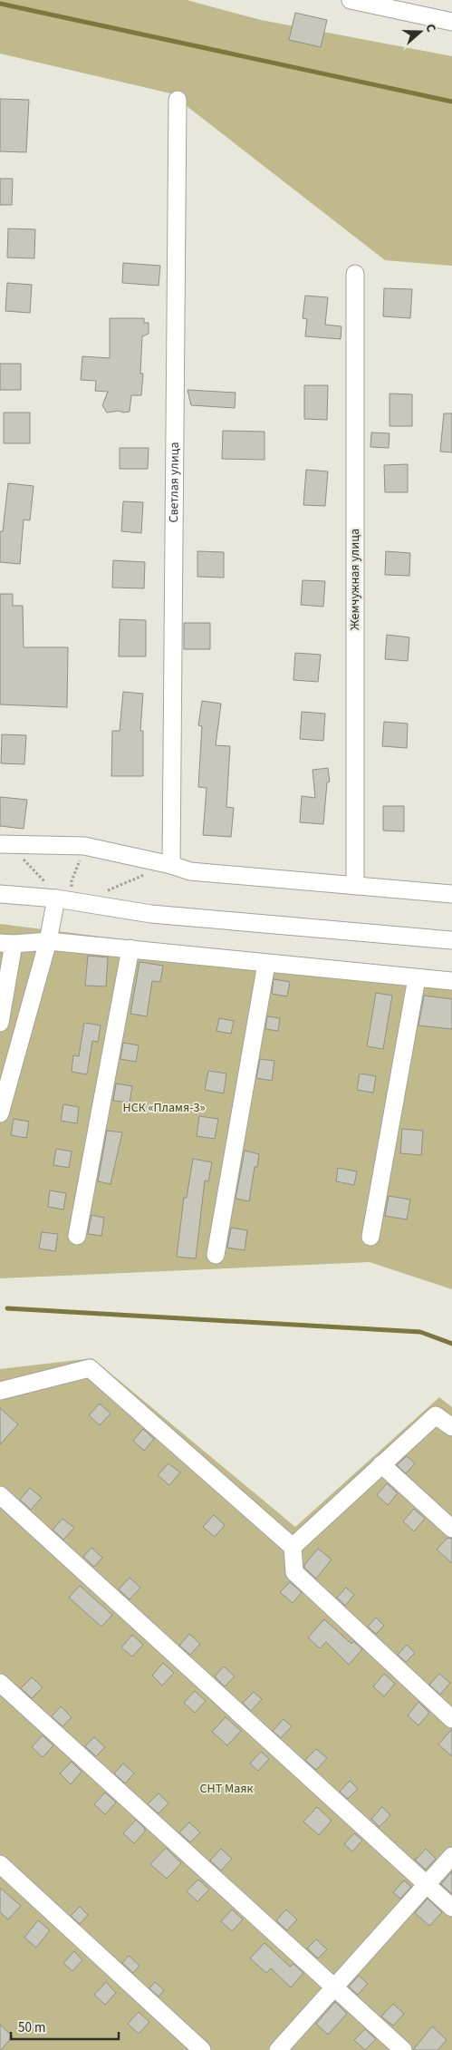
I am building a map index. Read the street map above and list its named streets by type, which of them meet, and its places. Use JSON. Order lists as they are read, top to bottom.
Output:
{
  "streets": {
    "street": ["Светлая улица", "Жемчужная улица"]
  },
  "parks": ["НСК «Пламя-3»", "СНТ Маяк"],
  "scale_bar": "50 m",
  "north": "right"
}
